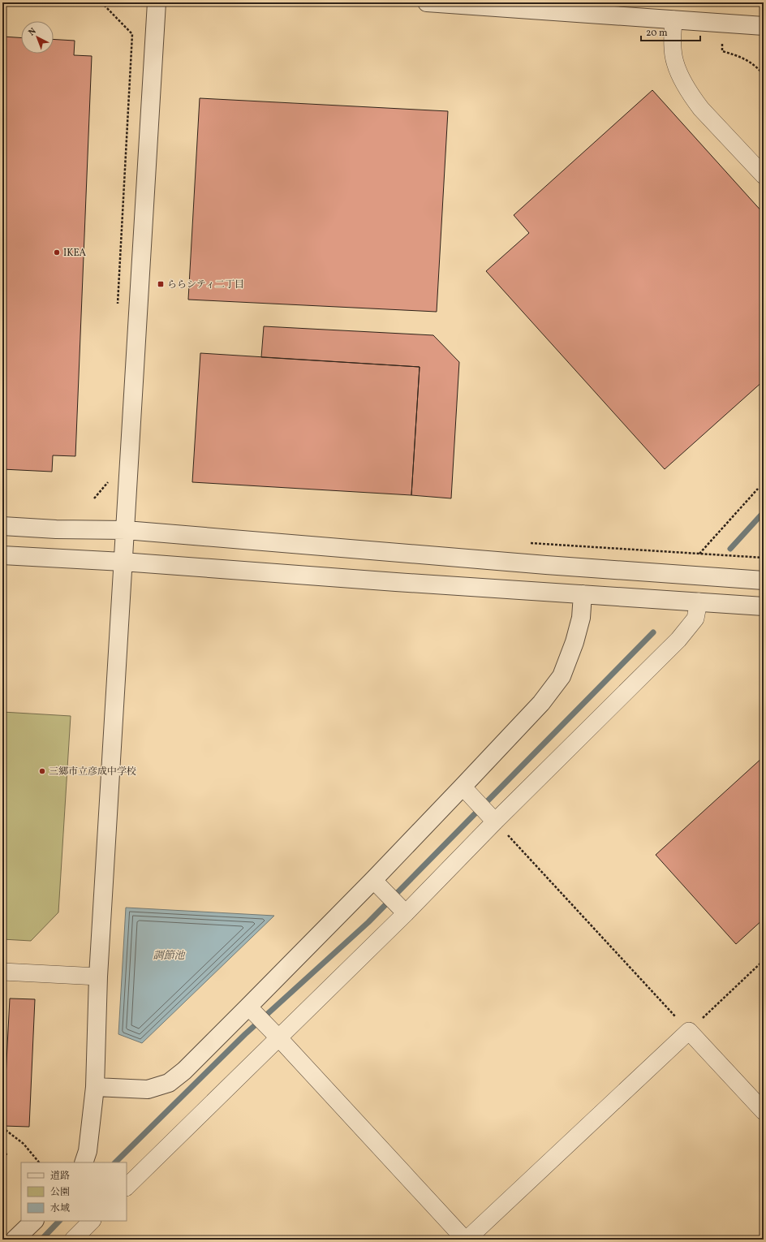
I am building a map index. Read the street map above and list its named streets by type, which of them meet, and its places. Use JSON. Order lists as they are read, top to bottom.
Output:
{
  "water": ["調節池"],
  "places": {
    "other": ["IKEA", "三郷市立彦成中学校"],
    "transit": ["ららシティ二丁目"]
  },
  "legend": ["道路", "公園", "水域"],
  "scale_bar": "20 m",
  "north": "top left"
}
